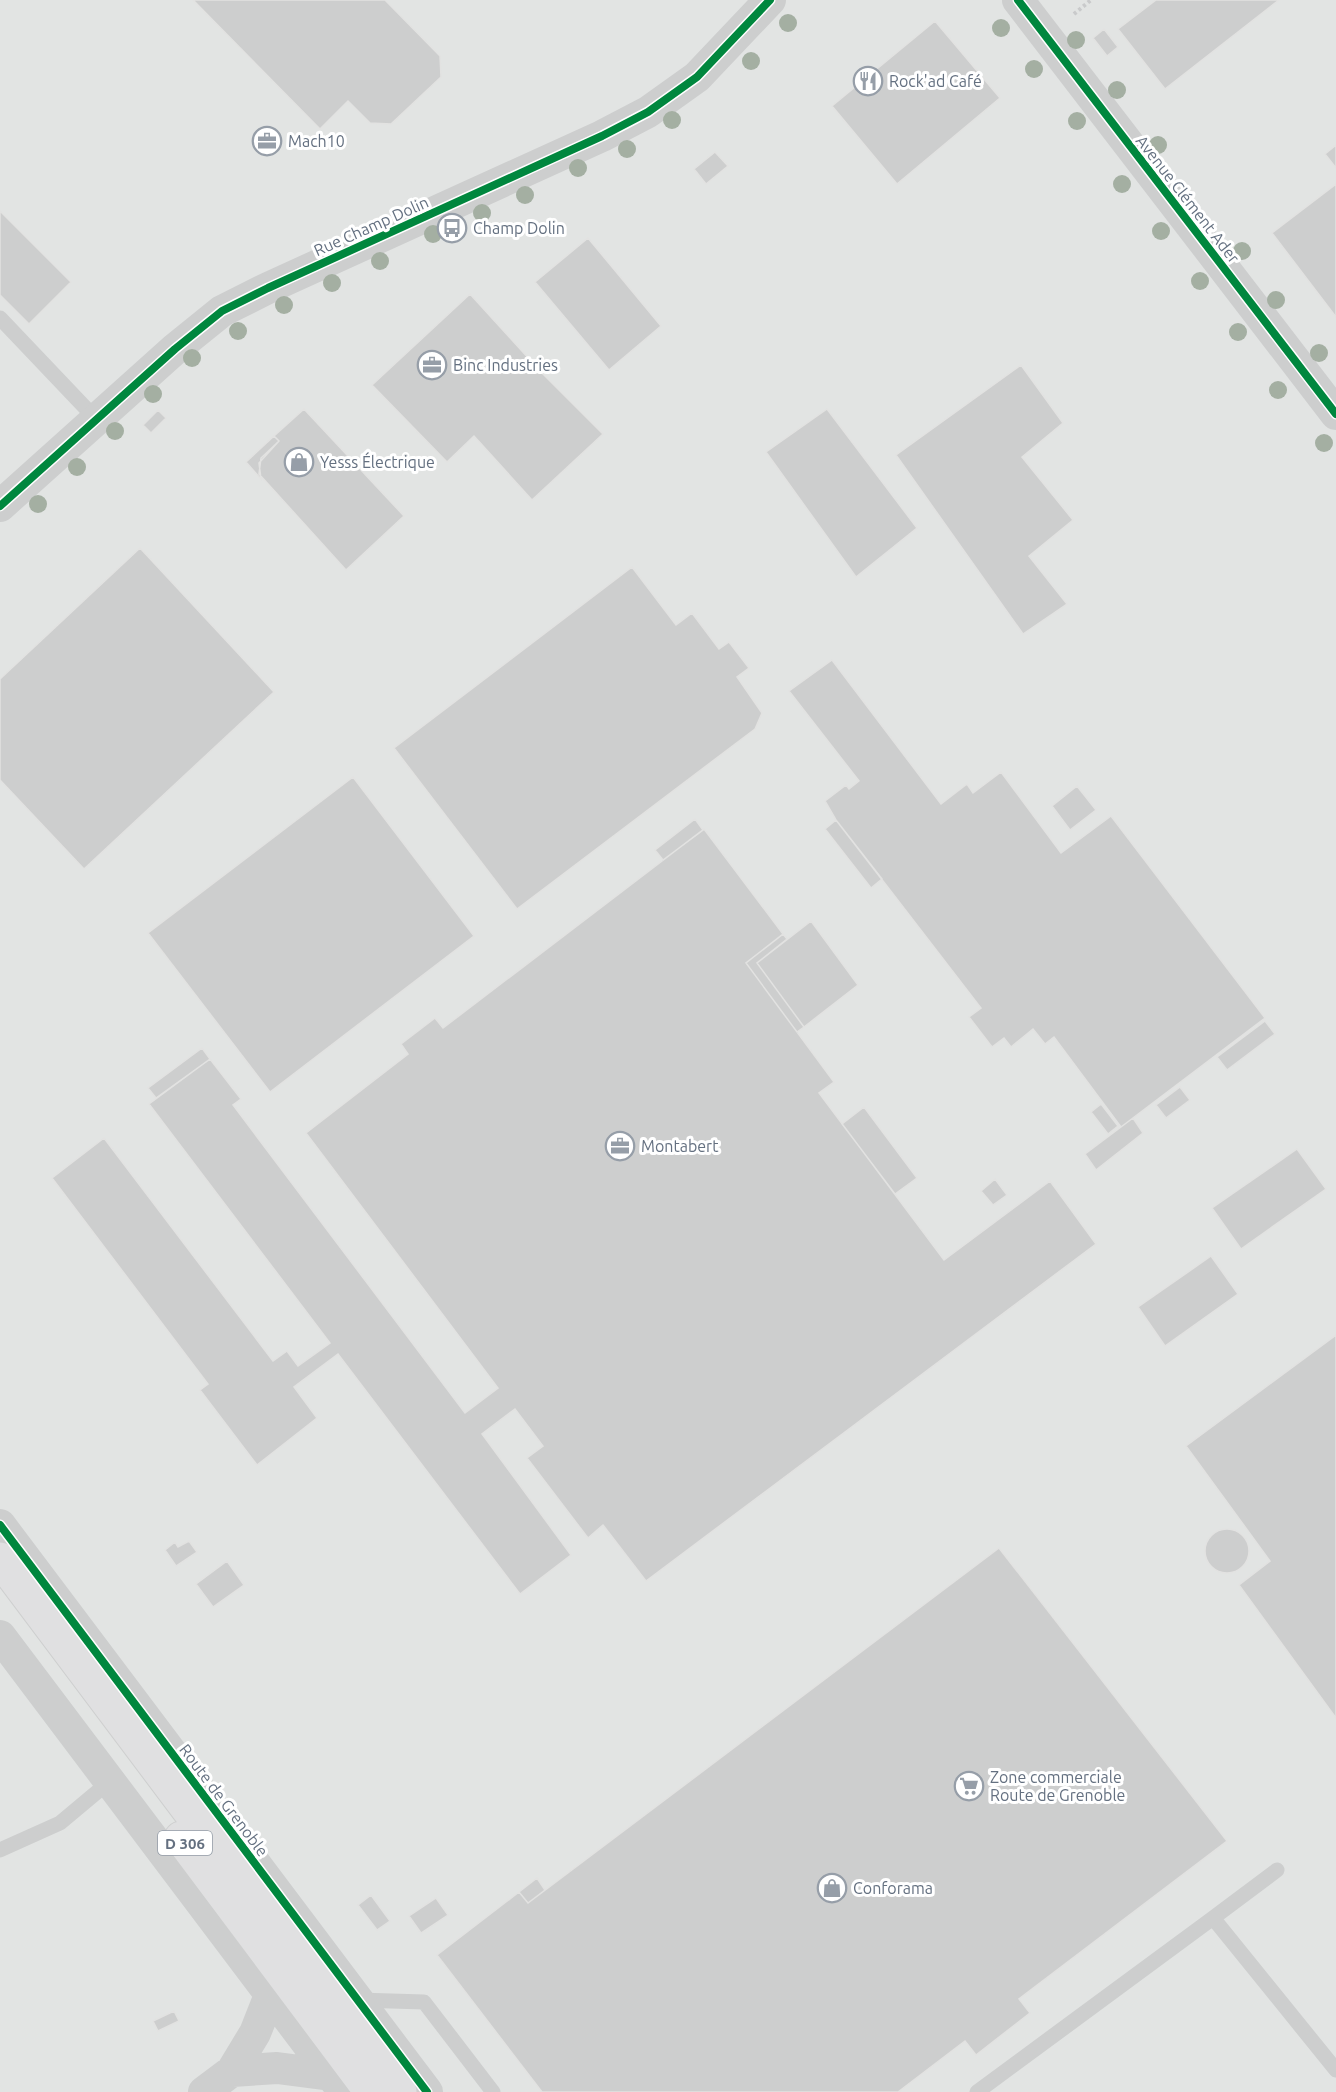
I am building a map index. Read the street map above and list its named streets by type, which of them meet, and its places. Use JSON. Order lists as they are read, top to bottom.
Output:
{
  "streets": {
    "main road": ["D 306"],
    "street": ["Avenue Clément Ader", "Rue Champ Dolin", "Route de Grenoble"]
  },
  "places": {
    "restaurant": ["Rock'ad Café"],
    "office": ["Mach10", "Binc Industries", "Montabert"],
    "bus stop": ["Champ Dolin"],
    "shop": ["Yesss Électrique", "Conforama"],
    "supermarket": ["Zone commerciale Route de Grenoble"]
  }
}
